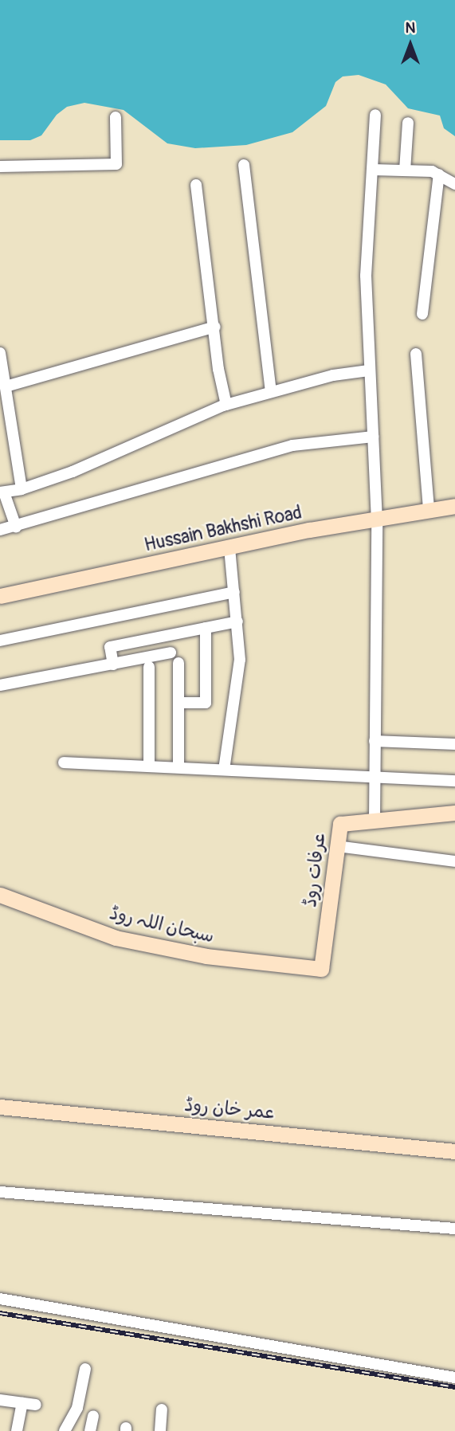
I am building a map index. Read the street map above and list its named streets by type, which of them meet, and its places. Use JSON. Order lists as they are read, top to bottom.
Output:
{
  "streets": {
    "street": [
      "Hussain Bakhshi Road",
      "عرفات روڈ",
      "سبحان اللہ روڈ",
      "عمر خان روڈ"
    ]
  },
  "crossings": [
    ["عرفات روڈ", "سبحان اللہ روڈ"]
  ],
  "north": "top"
}
